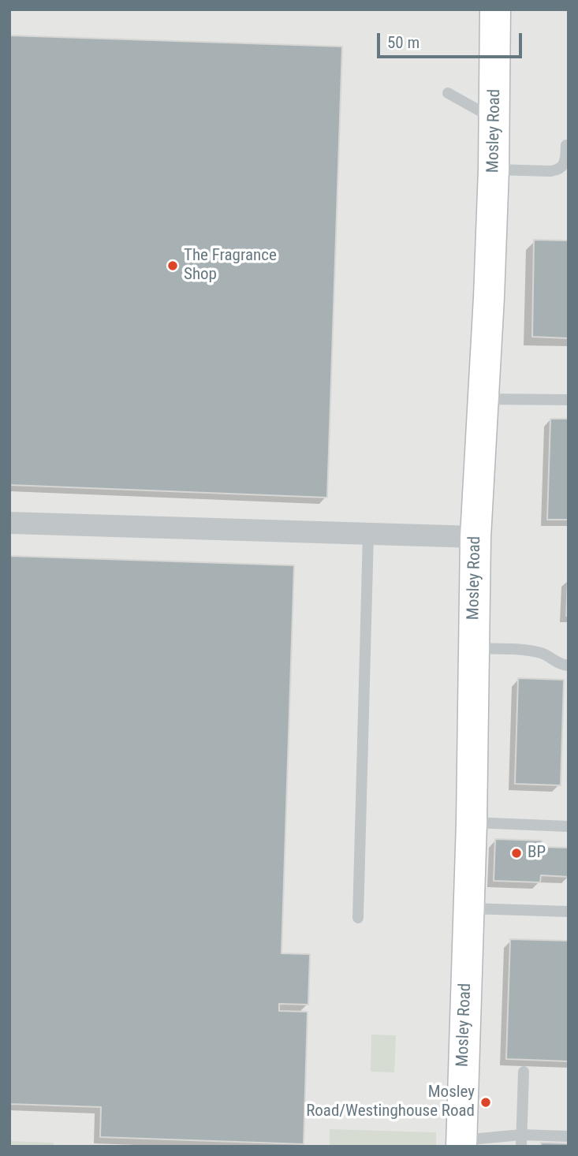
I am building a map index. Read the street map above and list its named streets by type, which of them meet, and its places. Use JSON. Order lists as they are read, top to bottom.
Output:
{
  "streets": {
    "main road": ["Mosley Road"]
  },
  "places": ["The Fragrance Shop", "BP", "Mosley Road/Westinghouse Road"],
  "scale_bar": "50 m"
}
